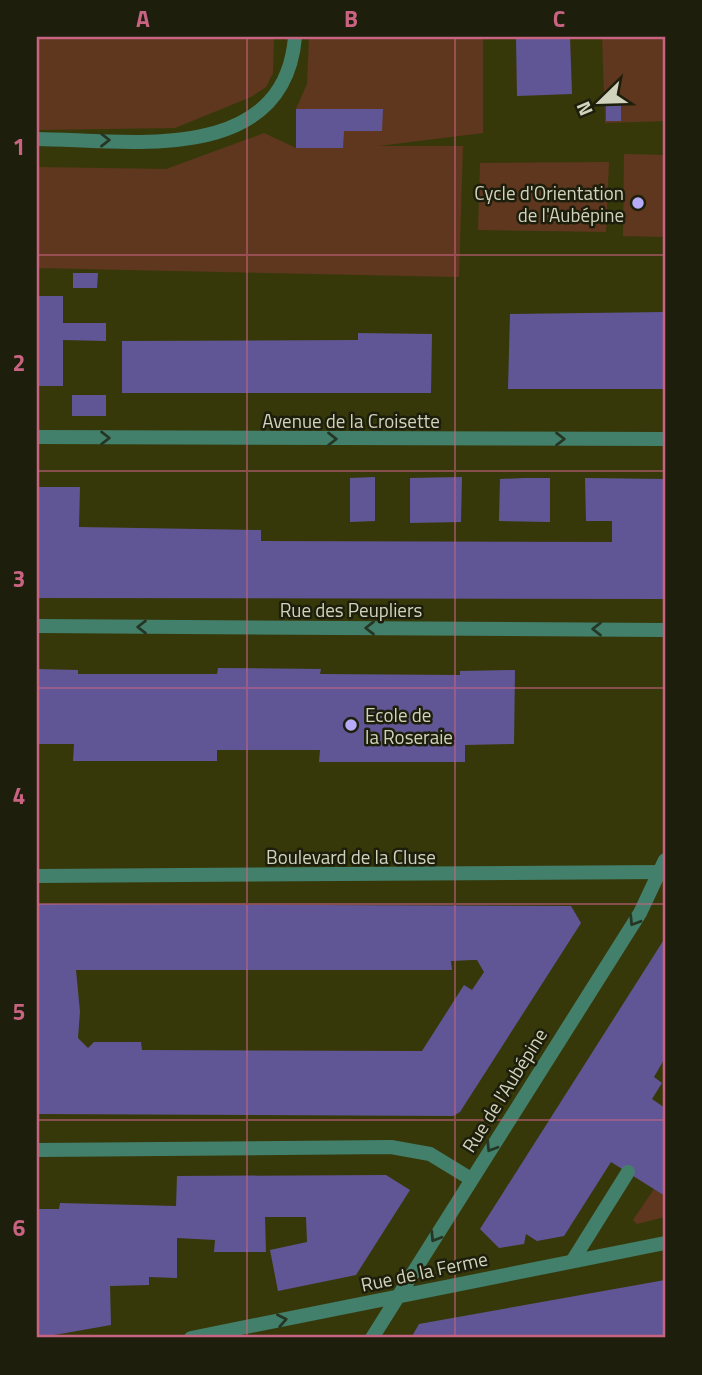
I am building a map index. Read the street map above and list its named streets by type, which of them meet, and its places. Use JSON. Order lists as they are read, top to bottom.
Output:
{
  "streets": {
    "street": [
      "Avenue de la Croisette",
      "Rue des Peupliers",
      "Boulevard de la Cluse",
      "Rue de l'Aubépine",
      "Rue de la Ferme"
    ]
  },
  "crossings": [
    ["Boulevard de la Cluse", "Rue de l'Aubépine"],
    ["Rue de l'Aubépine", "Rue de la Ferme"]
  ],
  "one_way": [
    "Avenue de la Croisette",
    "Rue des Peupliers",
    "Rue de l'Aubépine",
    "Rue de la Ferme"
  ],
  "places": ["Cycle d'Orientation de l'Aubépine", "Ecole de la Roseraie"],
  "north": "bottom left",
  "grid": {
    "columns": ["A", "B", "C"],
    "rows": [
      "1",
      "2",
      "3",
      "4",
      "5",
      "6"
    ]
  }
}
